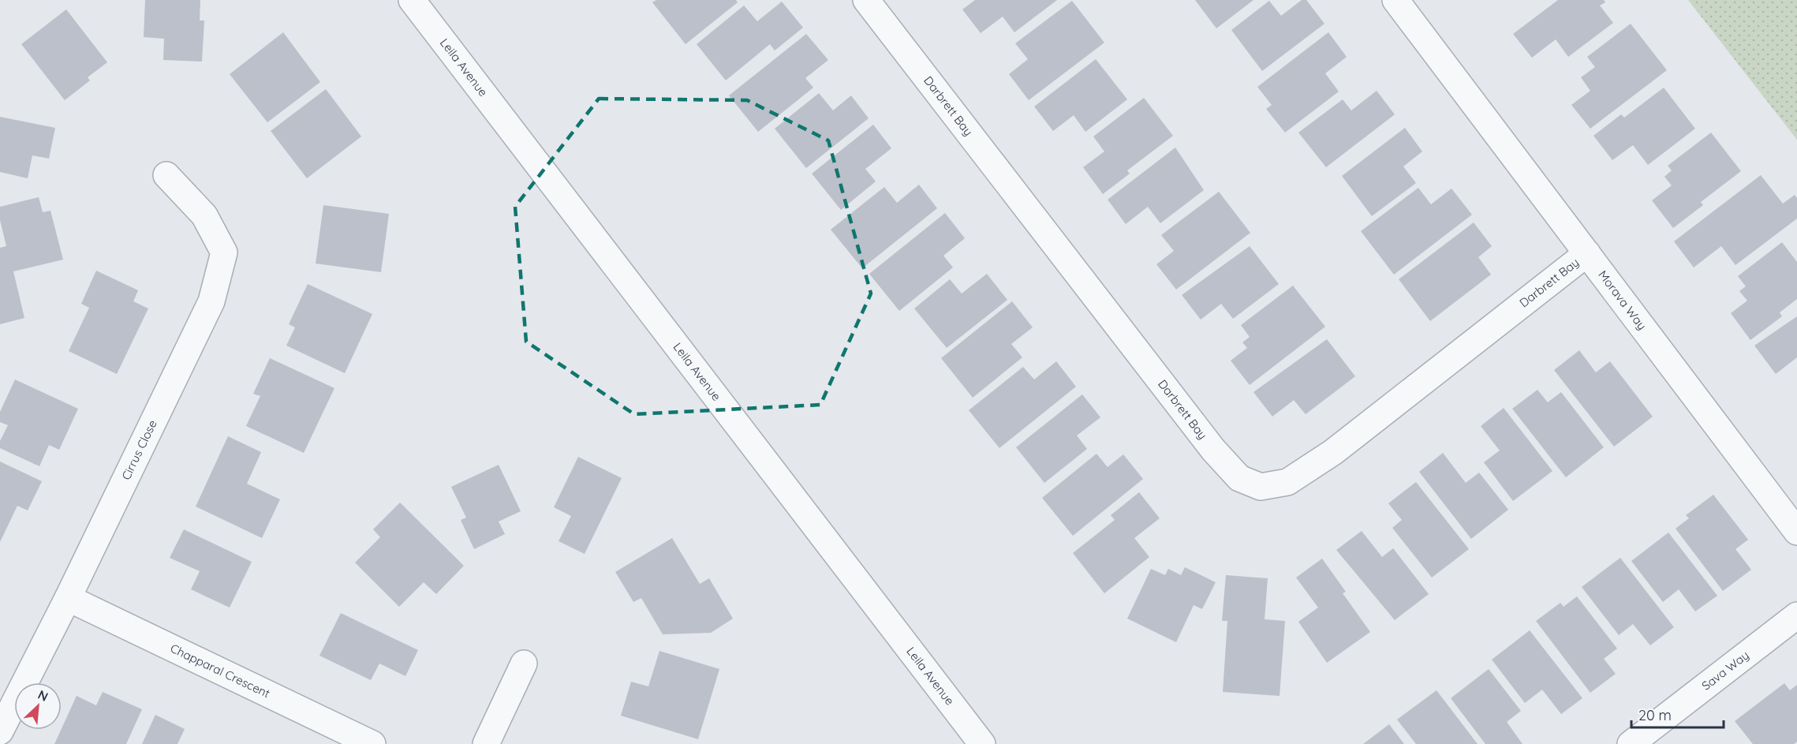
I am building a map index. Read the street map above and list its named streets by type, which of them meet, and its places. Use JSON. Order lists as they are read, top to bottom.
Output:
{
  "streets": {
    "street": [
      "Leila Avenue",
      "Darbrett Bay",
      "Morava Way",
      "Cirrus Close",
      "Sava Way",
      "Chapparal Crescent"
    ]
  },
  "crossings": [
    ["Darbrett Bay", "Morava Way"],
    ["Cirrus Close", "Chapparal Crescent"]
  ],
  "scale_bar": "20 m",
  "north": "top right"
}
